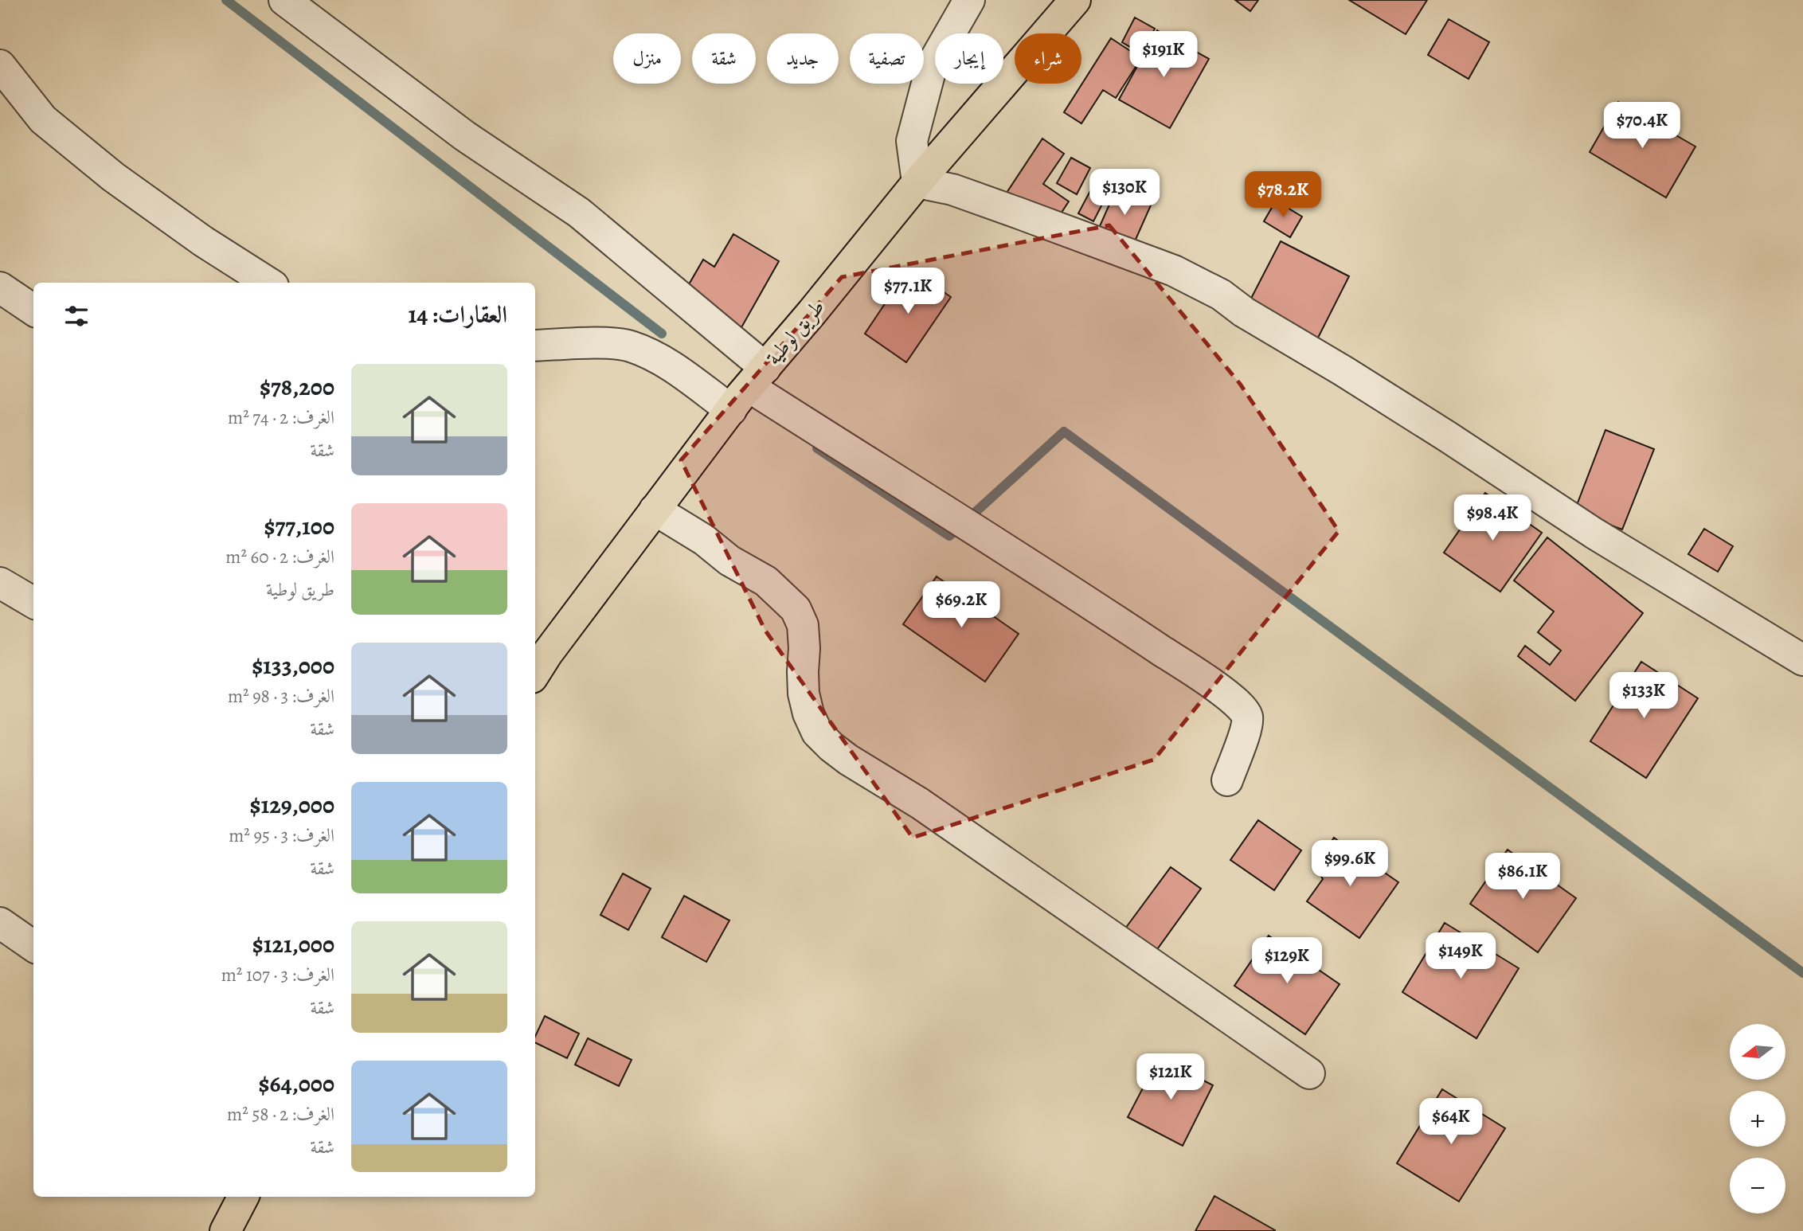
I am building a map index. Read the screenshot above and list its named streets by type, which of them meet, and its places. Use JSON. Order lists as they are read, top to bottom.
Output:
{
  "streets": {
    "main road": ["طريق لوطية"]
  },
  "north": "left",
  "page": {
    "price": [
      "$191K",
      "$70.4K",
      "$130K",
      "$78.2K",
      "$77.1K",
      "$98.4K",
      "$69.2K",
      "$133K",
      "$99.6K",
      "$86.1K",
      "$149K",
      "$129K",
      "$121K",
      "$64K"
    ],
    "chip": [
      "شراء",
      "إيجار",
      "تصفية",
      "جديد",
      "شقة",
      "منزل"
    ],
    "heading": "العقارات: 14",
    "list": [
      {
        "name": "$78,200",
        "note": "الغرف: 2 · 74 m² · شقة"
      },
      {
        "name": "$77,100",
        "note": "الغرف: 2 · 60 m² · طريق لوطية"
      },
      {
        "name": "$133,000",
        "note": "الغرف: 3 · 98 m² · شقة"
      },
      {
        "name": "$129,000",
        "note": "الغرف: 3 · 95 m² · شقة"
      },
      {
        "name": "$121,000",
        "note": "الغرف: 3 · 107 m² · شقة"
      },
      {
        "name": "$64,000",
        "note": "الغرف: 2 · 58 m² · شقة"
      }
    ],
    "map_buttons": ["+", "−"]
  }
}
